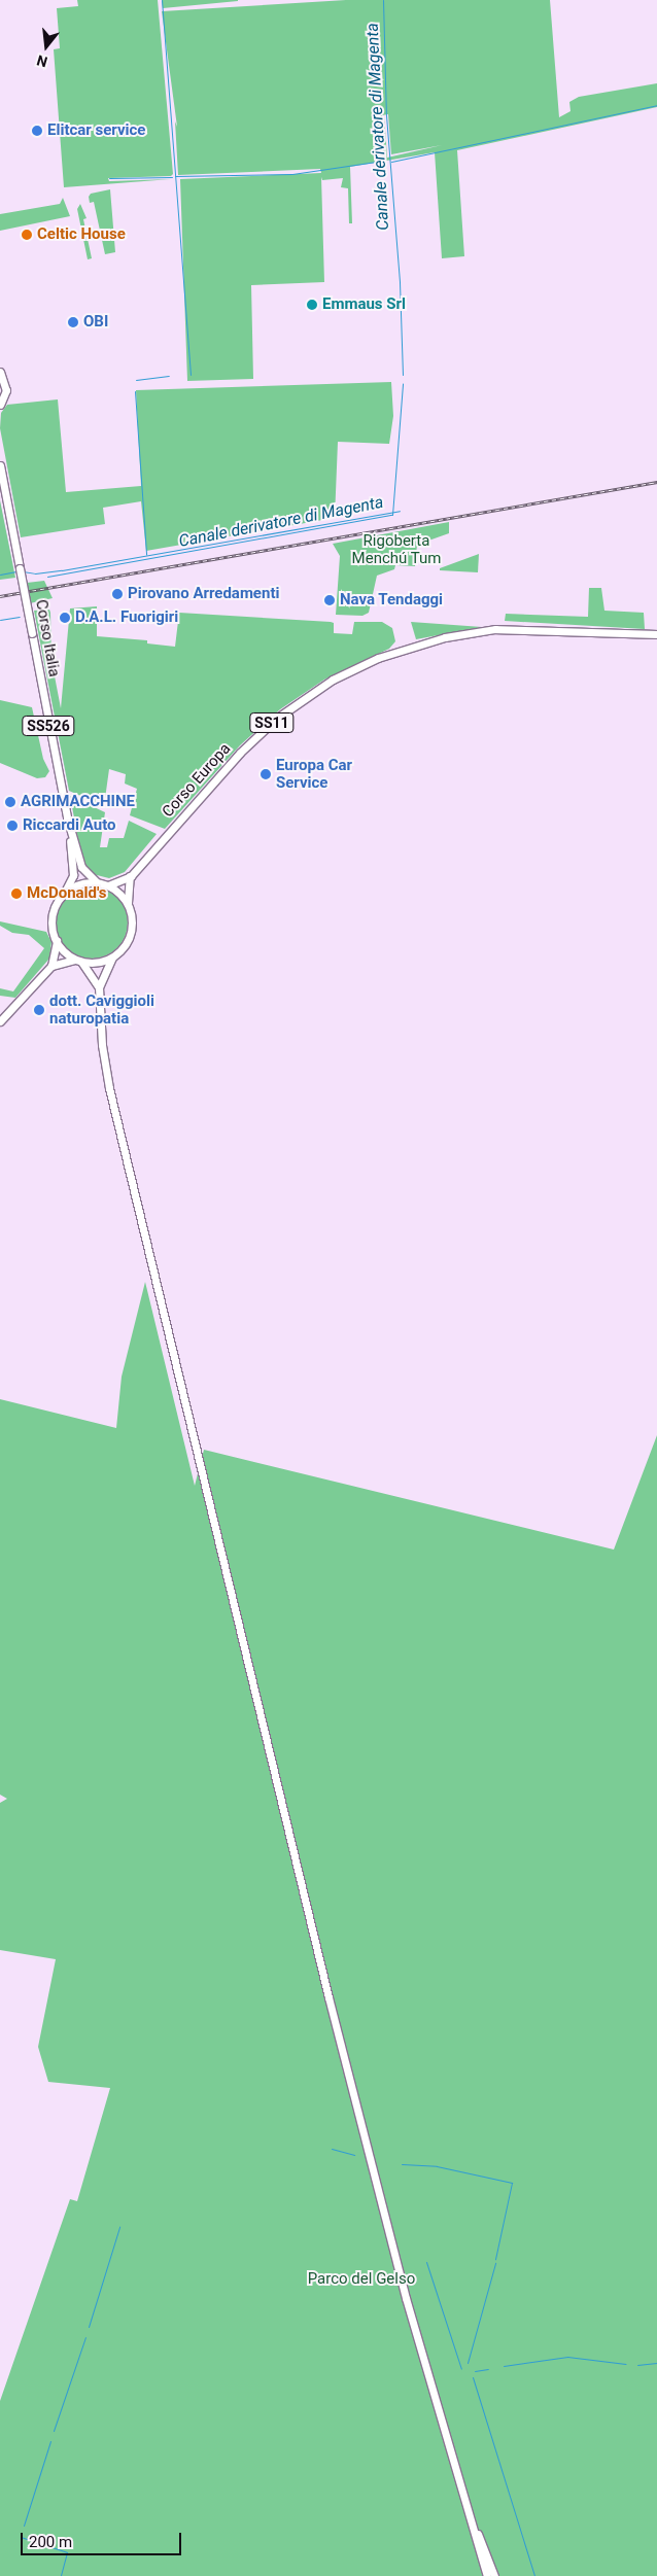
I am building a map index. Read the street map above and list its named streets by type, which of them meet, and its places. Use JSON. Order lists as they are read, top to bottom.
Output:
{
  "streets": {
    "main road": [
      "Corso Italia",
      "SS11",
      "SS526",
      "Corso Europa"
    ]
  },
  "crossings": [
    ["Corso Italia", "SS526"],
    ["SS526", "Corso Europa"]
  ],
  "water": ["Canale derivatore di Magenta"],
  "parks": ["Rigoberta Menchú Tum", "Parco del Gelso"],
  "places": [
    "Elitcar service",
    "Celtic House",
    "Emmaus Srl",
    "OBI",
    "Pirovano Arredamenti",
    "Nava Tendaggi",
    "D.A.L. Fuorigiri",
    "Europa Car Service",
    "AGRIMACCHINE",
    "Riccardi Auto",
    "McDonald's",
    "dott. Caviggioli naturopatia"
  ],
  "scale_bar": "200 m",
  "north": "bottom"
}
